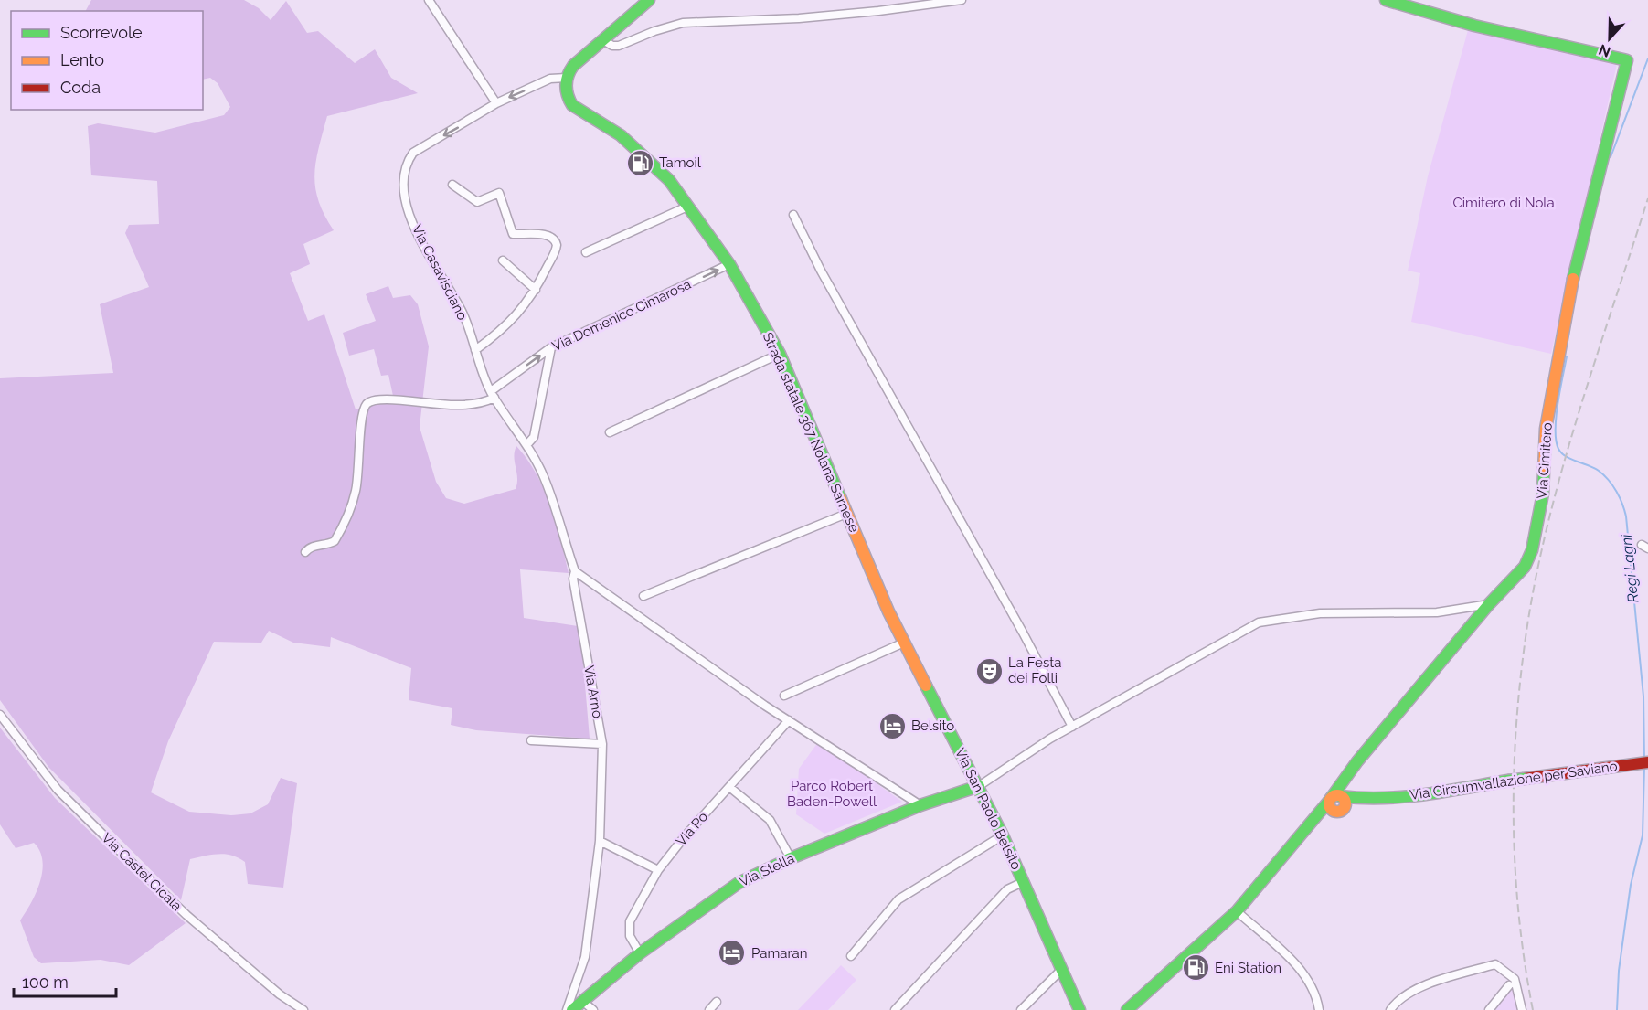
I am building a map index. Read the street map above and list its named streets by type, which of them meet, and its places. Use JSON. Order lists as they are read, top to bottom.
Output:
{
  "streets": {
    "main road": [
      "Strada statale 367 Nolana Sarnese",
      "Via Cimitero",
      "Via Circumvallazione per Saviano",
      "Via San Paolo Belsito",
      "Via Stella"
    ],
    "street": [
      "Via Casavisciano",
      "Via Domenico Cimarosa",
      "Via Arno",
      "Via Po",
      "Via Castel Cicala"
    ]
  },
  "crossings": [
    ["Via Casavisciano", "Via Domenico Cimarosa"],
    ["Via Casavisciano", "Strada statale 367 Nolana Sarnese"],
    ["Via Casavisciano", "Via Arno"],
    ["Via Domenico Cimarosa", "Strada statale 367 Nolana Sarnese"],
    ["Via Domenico Cimarosa", "Via Arno"],
    ["Strada statale 367 Nolana Sarnese", "Via San Paolo Belsito"],
    ["Via Cimitero", "Via Circumvallazione per Saviano"],
    ["Via San Paolo Belsito", "Via Stella"],
    ["Via Po", "Via Stella"]
  ],
  "one_way": ["Via Domenico Cimarosa"],
  "water": ["Regi Lagni"],
  "parks": ["Cimitero di Nola", "Parco Robert Baden-Powell"],
  "places": {
    "fuel station": ["Tamoil", "Eni Station"],
    "theatre": ["La Festa dei Folli"],
    "hotel": ["Belsito", "Pamaran"]
  },
  "legend": ["Scorrevole", "Lento", "Coda"],
  "scale_bar": "100 m",
  "north": "bottom"
}
